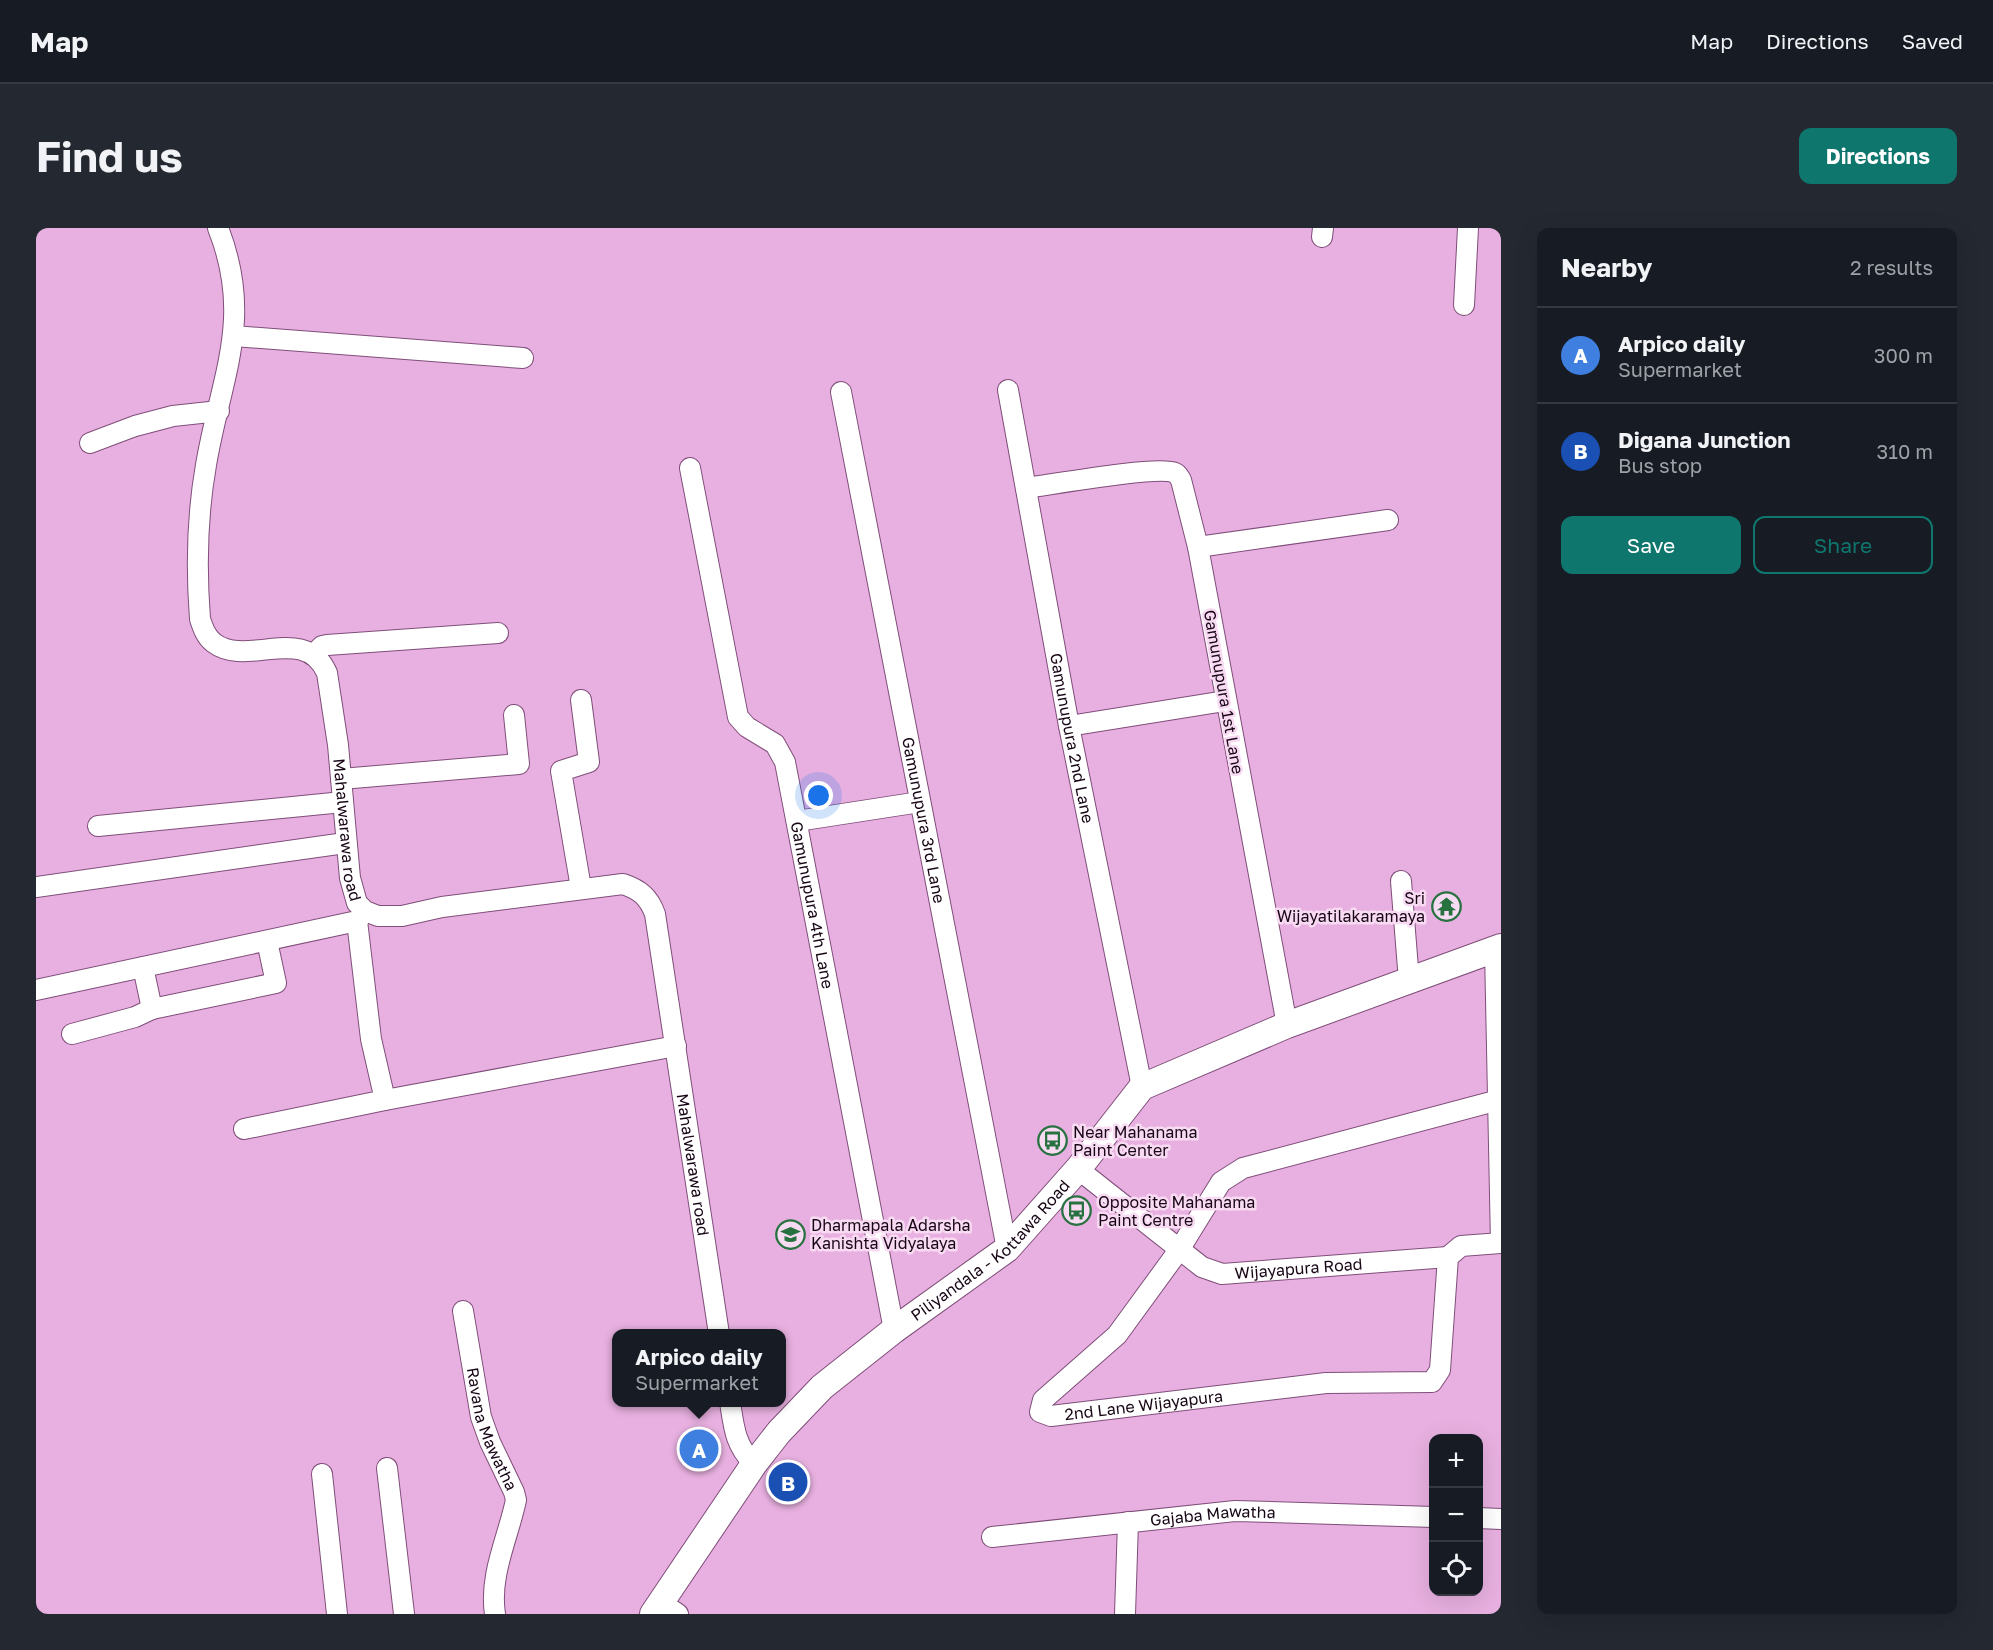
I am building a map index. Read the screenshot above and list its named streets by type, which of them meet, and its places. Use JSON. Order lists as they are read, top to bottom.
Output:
{
  "streets": {
    "main road": ["Piliyandala - Kottawa Road"],
    "street": [
      "Gamunupura 1st Lane",
      "Gamunupura 2nd Lane",
      "Gamunupura 3rd Lane",
      "Mahalwarawa road",
      "Gamunupura 4th Lane",
      "Wijayapura Road",
      "2nd Lane Wijayapura",
      "Ravana Mawatha",
      "Gajaba Mawatha"
    ]
  },
  "crossings": [
    ["Gamunupura 1st Lane", "Gamunupura 2nd Lane"],
    ["Gamunupura 1st Lane", "Piliyandala - Kottawa Road"],
    ["Gamunupura 2nd Lane", "Piliyandala - Kottawa Road"],
    ["Gamunupura 3rd Lane", "Piliyandala - Kottawa Road"],
    ["Gamunupura 4th Lane", "Piliyandala - Kottawa Road"],
    ["Piliyandala - Kottawa Road", "Wijayapura Road"],
    ["Wijayapura Road", "2nd Lane Wijayapura"]
  ],
  "places": {
    "temple": ["Sri Wijayatilakaramaya"],
    "bus stop": ["Near Mahanama Paint Center", "Opposite Mahanama Paint Centre"],
    "school or university": ["Dharmapala Adarsha Kanishta Vidyalaya"]
  },
  "page": {
    "header": "Map",
    "nav": ["Map", "Directions", "Saved"],
    "buttons": [
      "Directions",
      ["Save", "Share"]
    ],
    "title": "Find us",
    "heading": ["Nearby", "2 results"],
    "list": [
      {
        "mark": "A",
        "name": "Arpico daily",
        "note": "Supermarket",
        "value": "300 m"
      },
      {
        "mark": "B",
        "name": "Digana Junction",
        "note": "Bus stop",
        "value": "310 m"
      }
    ],
    "popup": ["Arpico daily", "Supermarket"],
    "pins": ["A", "B"],
    "map_buttons": ["+", "−"]
  }
}
